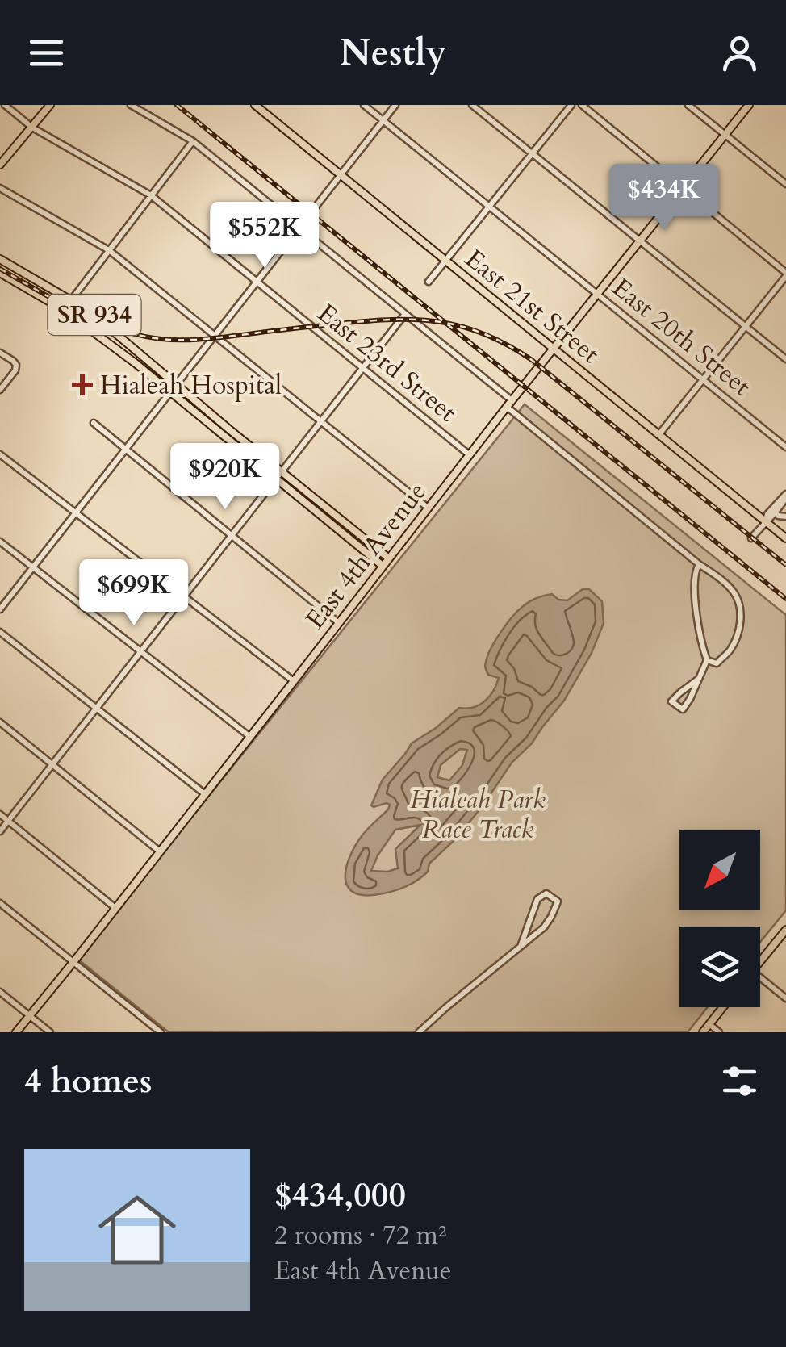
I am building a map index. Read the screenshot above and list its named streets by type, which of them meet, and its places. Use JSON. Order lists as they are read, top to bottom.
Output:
{
  "streets": {
    "main road": ["East 21st Street", "SR 934", "East 4th Avenue"],
    "street": ["East 20th Street", "East 23rd Street"]
  },
  "crossings": [
    ["East 21st Street", "East 4th Avenue"],
    ["SR 934", "East 4th Avenue"],
    ["East 20th Street", "East 4th Avenue"],
    ["East 23rd Street", "East 4th Avenue"]
  ],
  "parks": ["Hialeah Park Race Track"],
  "places": {
    "health": ["Hialeah Hospital"]
  },
  "north": "bottom left",
  "page": {
    "header": "Nestly",
    "price": [
      "$434K",
      "$552K",
      "$920K",
      "$699K"
    ],
    "heading": "4 homes",
    "list": [
      {
        "name": "$434,000",
        "note": "2 rooms · 72 m² · East 4th Avenue"
      }
    ]
  }
}
